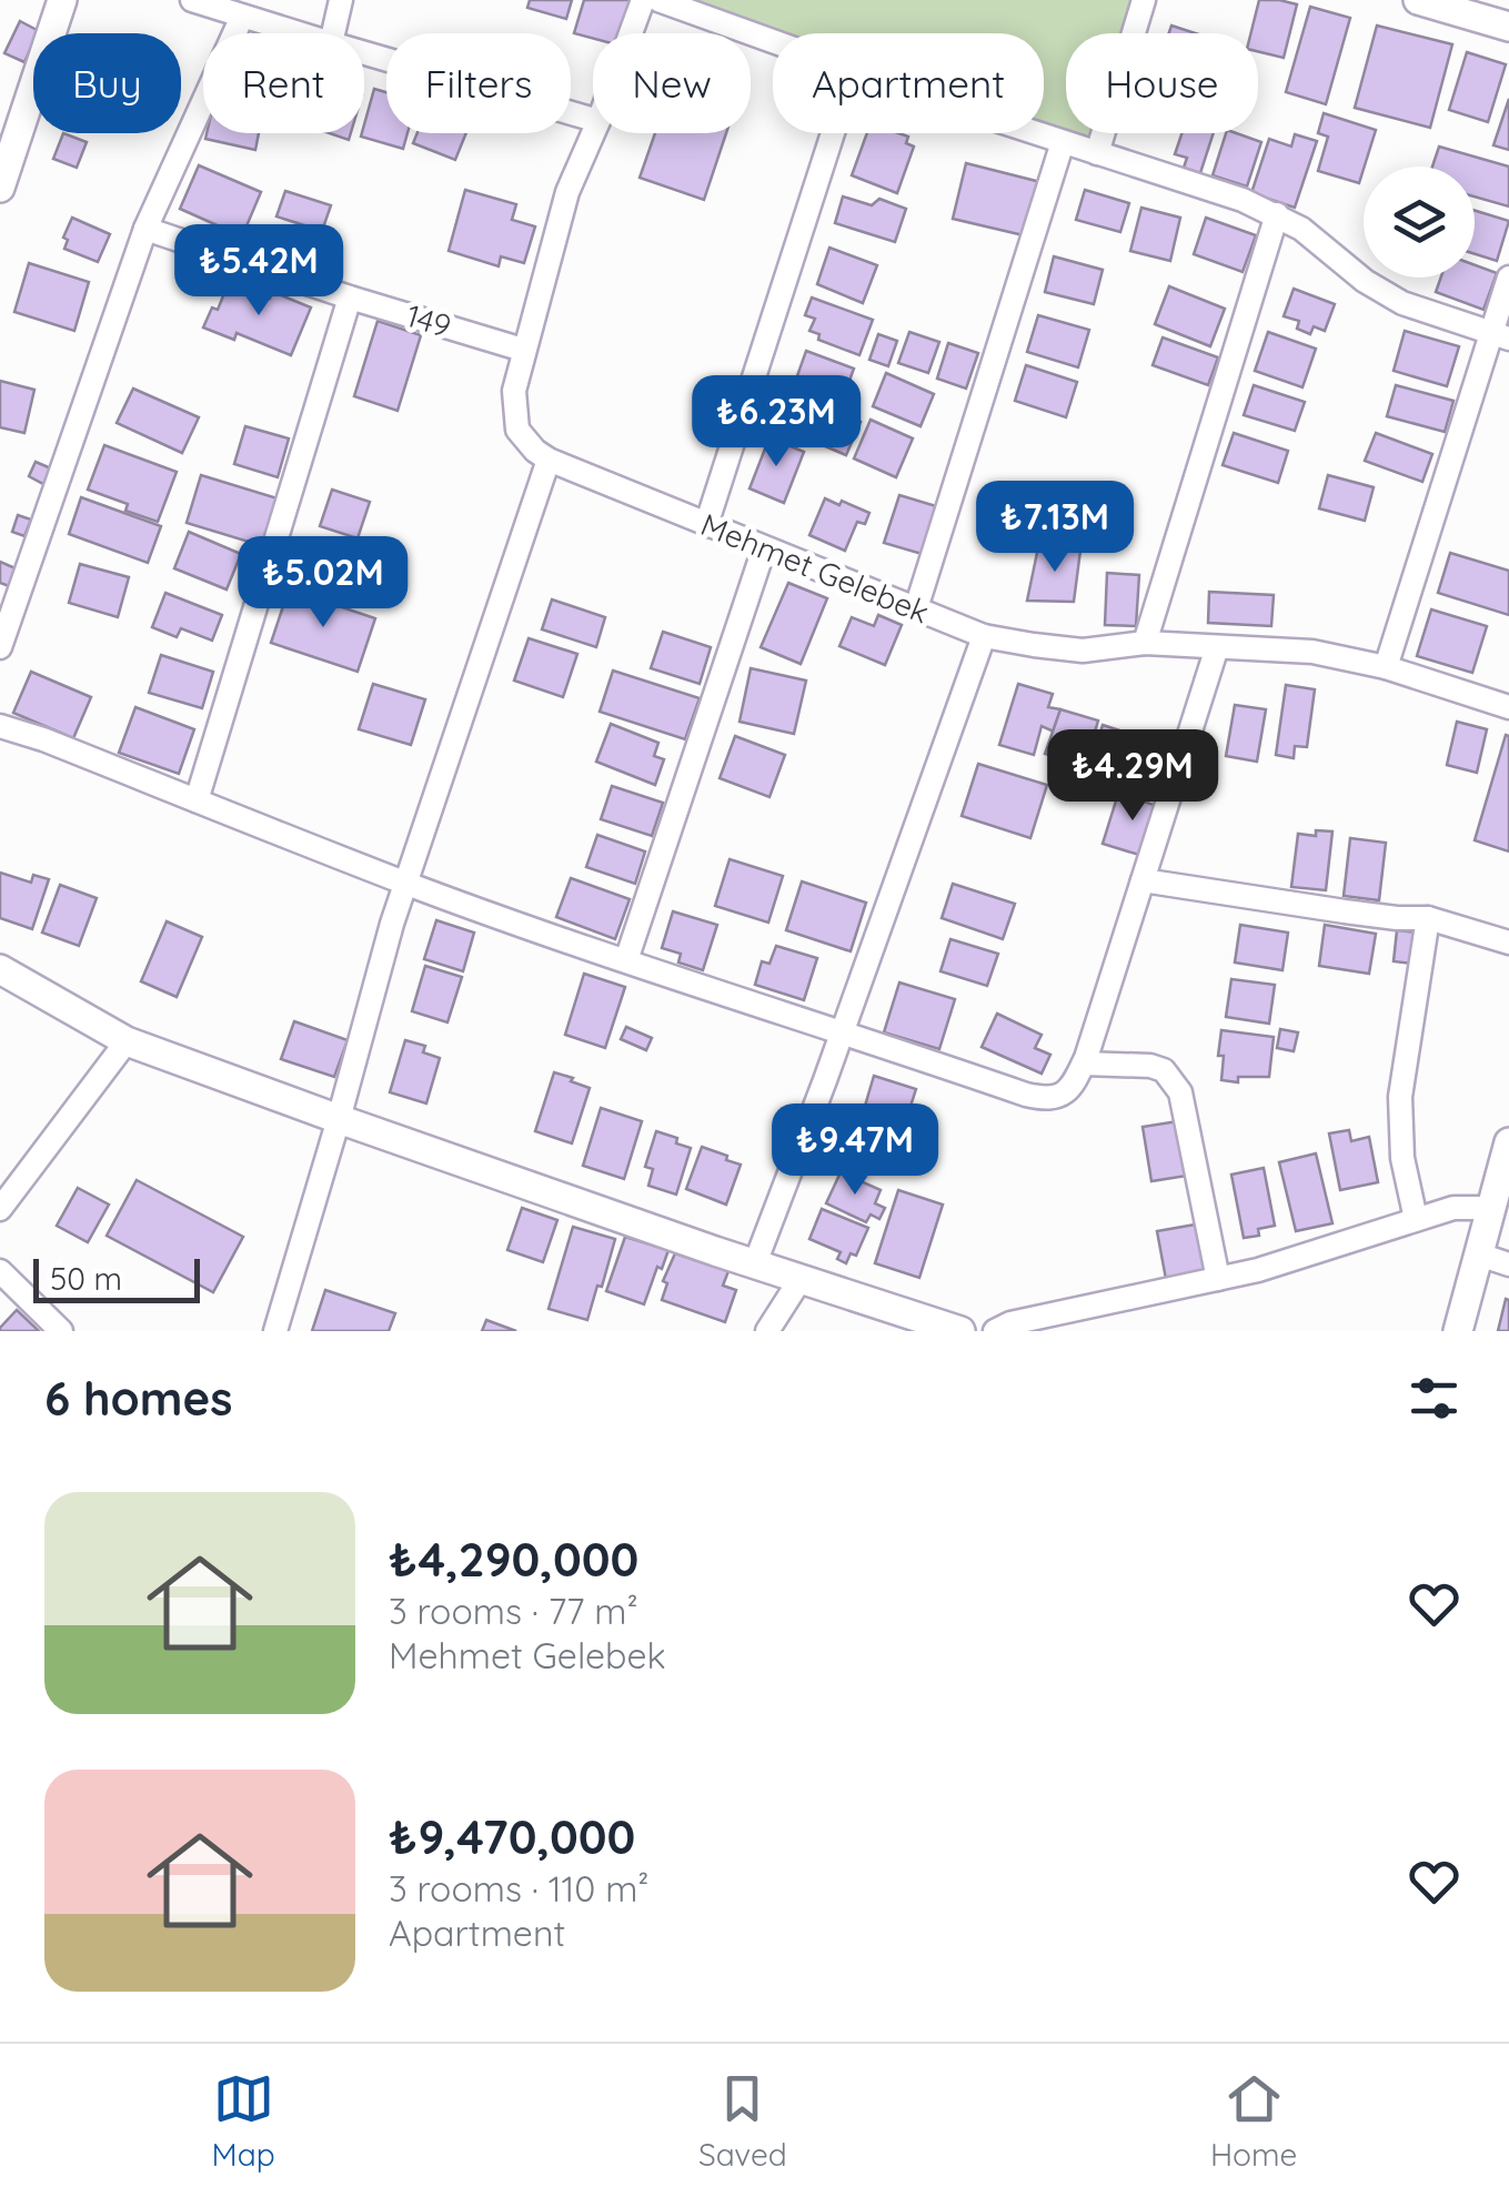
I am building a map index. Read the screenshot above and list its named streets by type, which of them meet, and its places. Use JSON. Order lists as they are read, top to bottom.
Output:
{
  "streets": {
    "street": ["149", "Mehmet Gelebek"]
  },
  "crossings": [
    ["149", "Mehmet Gelebek"]
  ],
  "scale_bar": "50 m",
  "page": {
    "chip": [
      "Buy",
      "Rent",
      "Filters",
      "New",
      "Apartment",
      "House"
    ],
    "price": [
      "₺5.42M",
      "₺6.23M",
      "₺7.13M",
      "₺5.02M",
      "₺4.29M",
      "₺9.47M"
    ],
    "scale": "50 m",
    "heading": "6 homes",
    "list": [
      {
        "name": "₺4,290,000",
        "note": "3 rooms · 77 m² · Mehmet Gelebek"
      },
      {
        "name": "₺9,470,000",
        "note": "3 rooms · 110 m² · Apartment"
      }
    ],
    "tabs": ["Map", "Saved", "Home"]
  }
}
